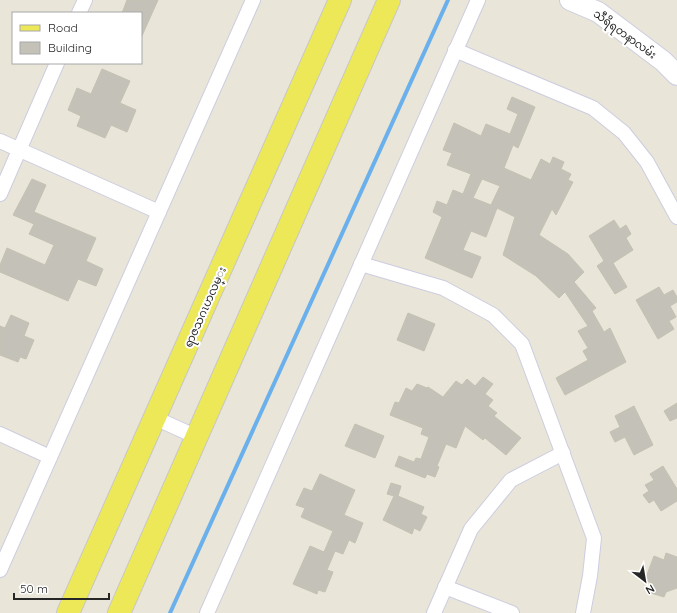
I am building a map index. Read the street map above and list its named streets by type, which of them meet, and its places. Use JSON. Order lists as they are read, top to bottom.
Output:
{
  "streets": {
    "main road": ["သီရိရတနာလမ်း", "ရာဇသဂၤဟလမ္း"]
  },
  "legend": ["Road", "Building"],
  "scale_bar": "50 m",
  "north": "bottom right"
}
